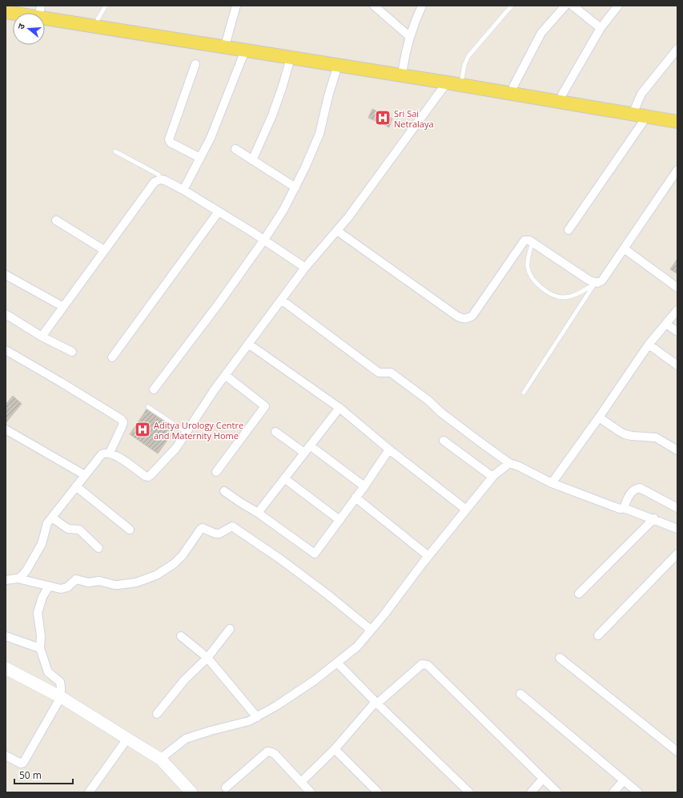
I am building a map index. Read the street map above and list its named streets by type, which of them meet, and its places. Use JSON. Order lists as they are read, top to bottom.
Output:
{
  "places": {
    "hospital": ["Sri Sai Netralaya", "Aditya Urology Centre and Maternity Home"]
  },
  "scale_bar": "50 m",
  "north": "left"
}
